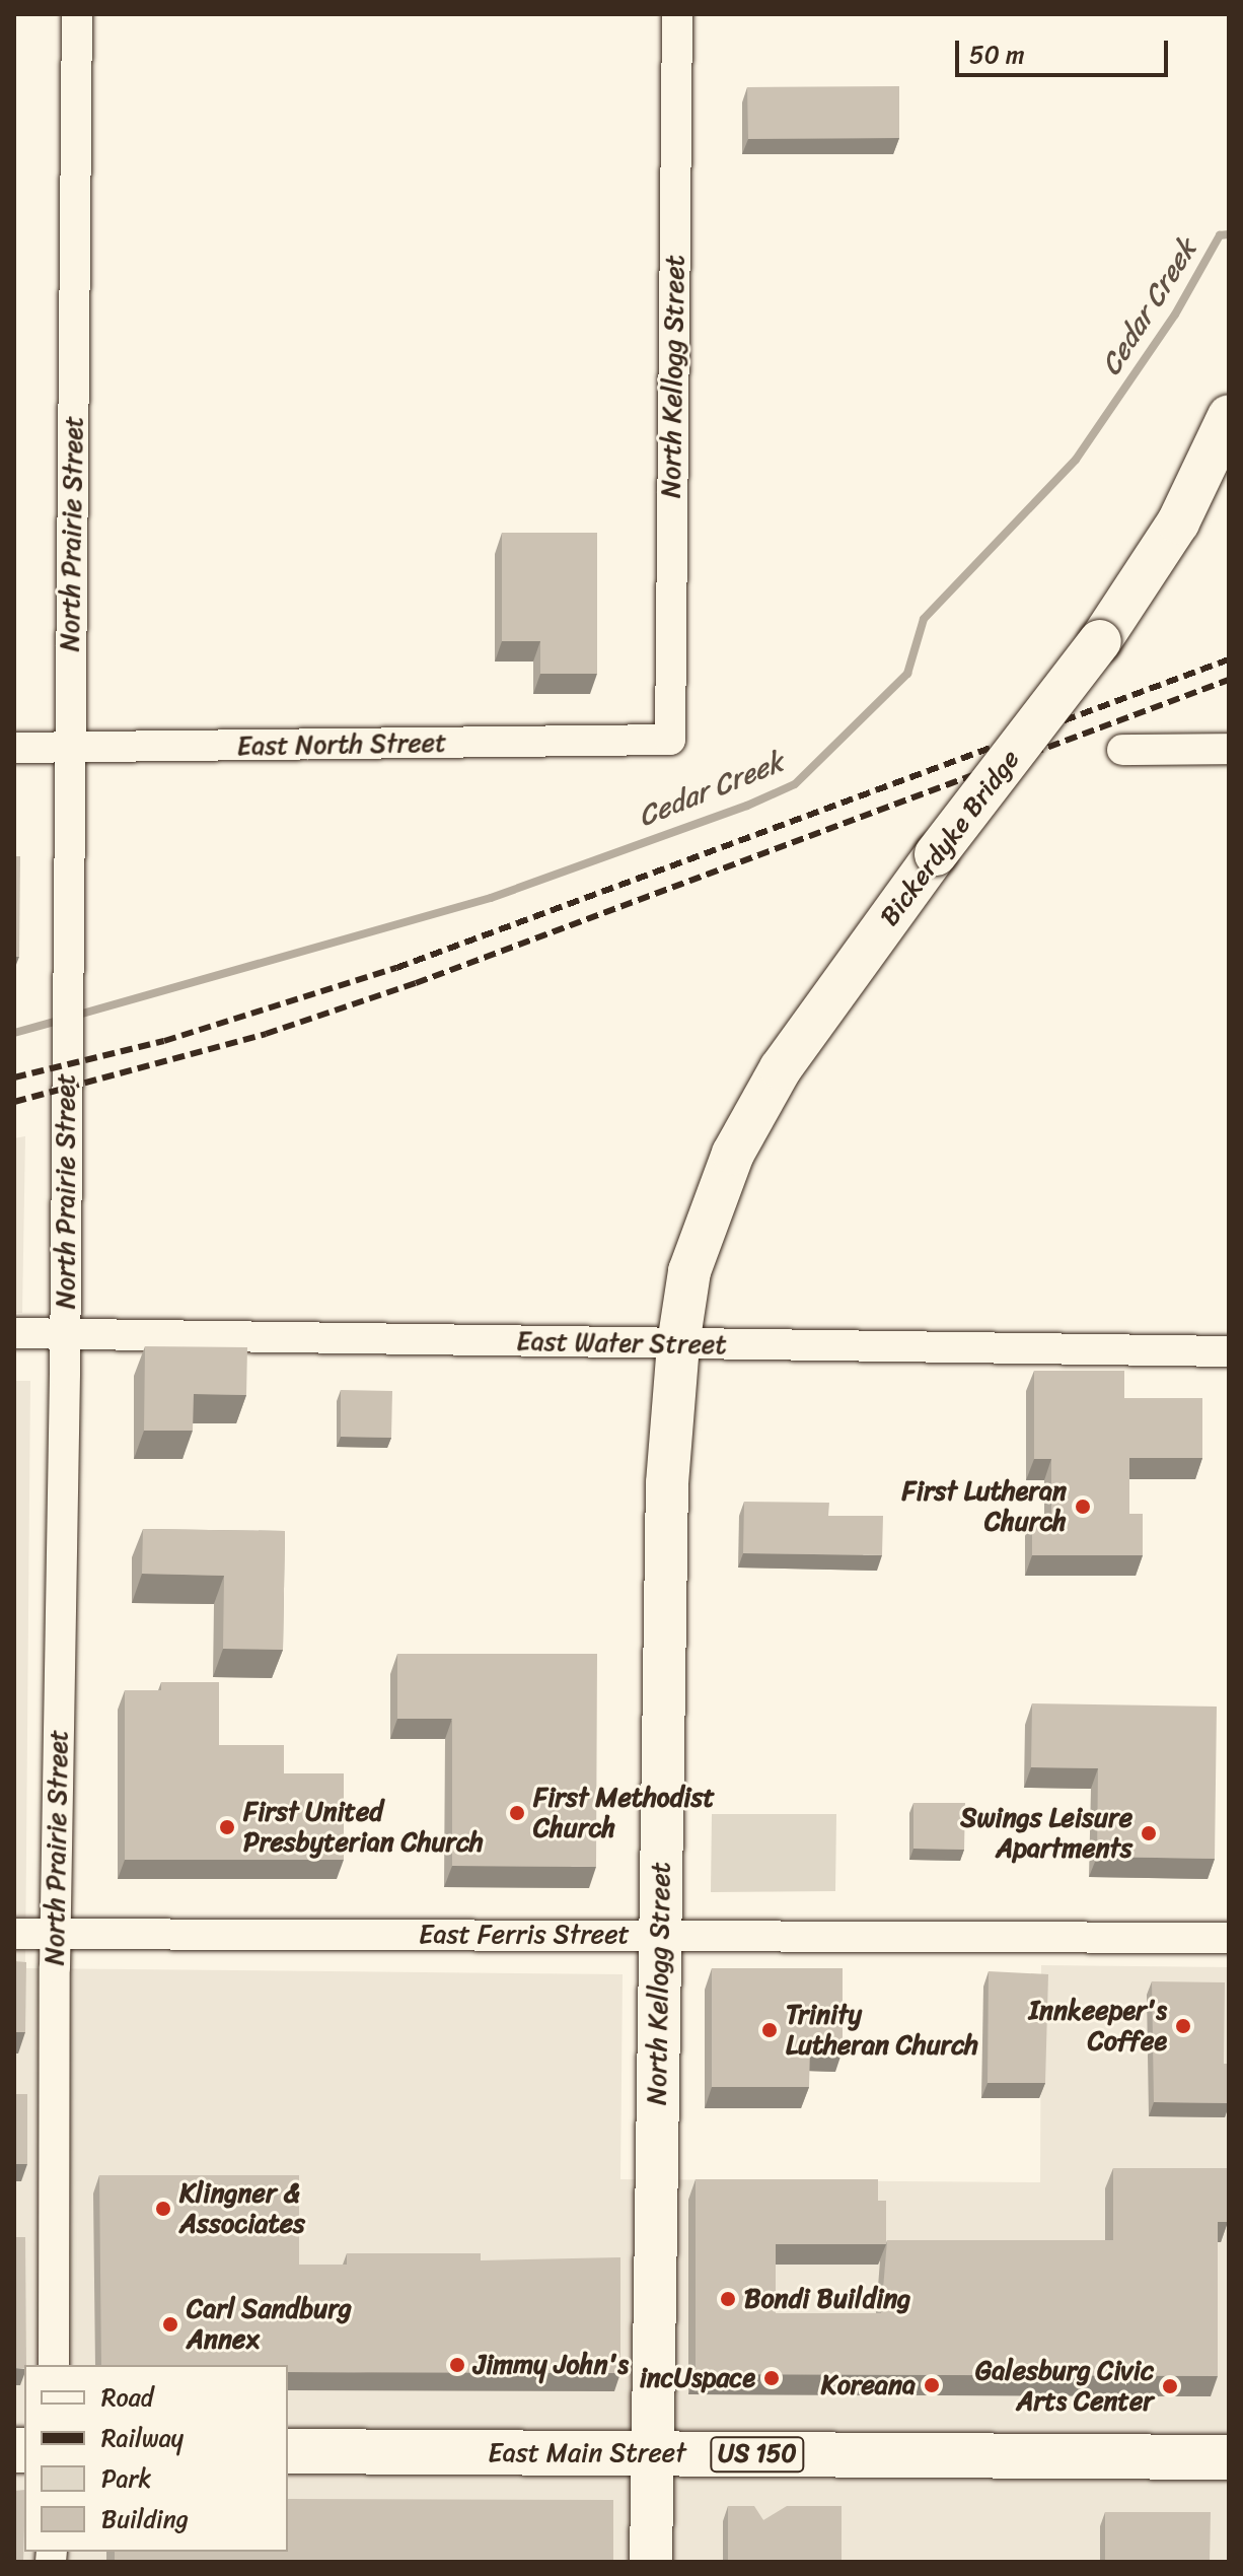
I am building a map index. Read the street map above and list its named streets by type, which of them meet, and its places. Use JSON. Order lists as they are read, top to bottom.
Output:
{
  "streets": {
    "main road": [
      "North Kellogg Street",
      "Bickerdyke Bridge",
      "East Main Street",
      "US 150"
    ],
    "street": [
      "North Prairie Street",
      "East North Street",
      "East Water Street",
      "East Ferris Street"
    ]
  },
  "crossings": [
    ["North Kellogg Street", "East North Street"],
    ["North Kellogg Street", "Bickerdyke Bridge"],
    ["North Kellogg Street", "East Water Street"],
    ["North Kellogg Street", "East Ferris Street"],
    ["North Kellogg Street", "East Main Street"],
    ["North Prairie Street", "East North Street"],
    ["North Prairie Street", "East Water Street"],
    ["North Prairie Street", "East Ferris Street"]
  ],
  "water": ["Cedar Creek"],
  "places": [
    "First Lutheran Church",
    "First Methodist Church",
    "First United Presbyterian Church",
    "Swings Leisure Apartments",
    "Innkeeper's Coffee",
    "Trinity Lutheran Church",
    "Klingner & Associates",
    "Bondi Building",
    "Carl Sandburg Annex",
    "Jimmy John's",
    "incUspace",
    "Koreana",
    "Galesburg Civic Arts Center"
  ],
  "legend": [
    "Road",
    "Railway",
    "Park",
    "Building"
  ],
  "scale_bar": "50 m"
}
